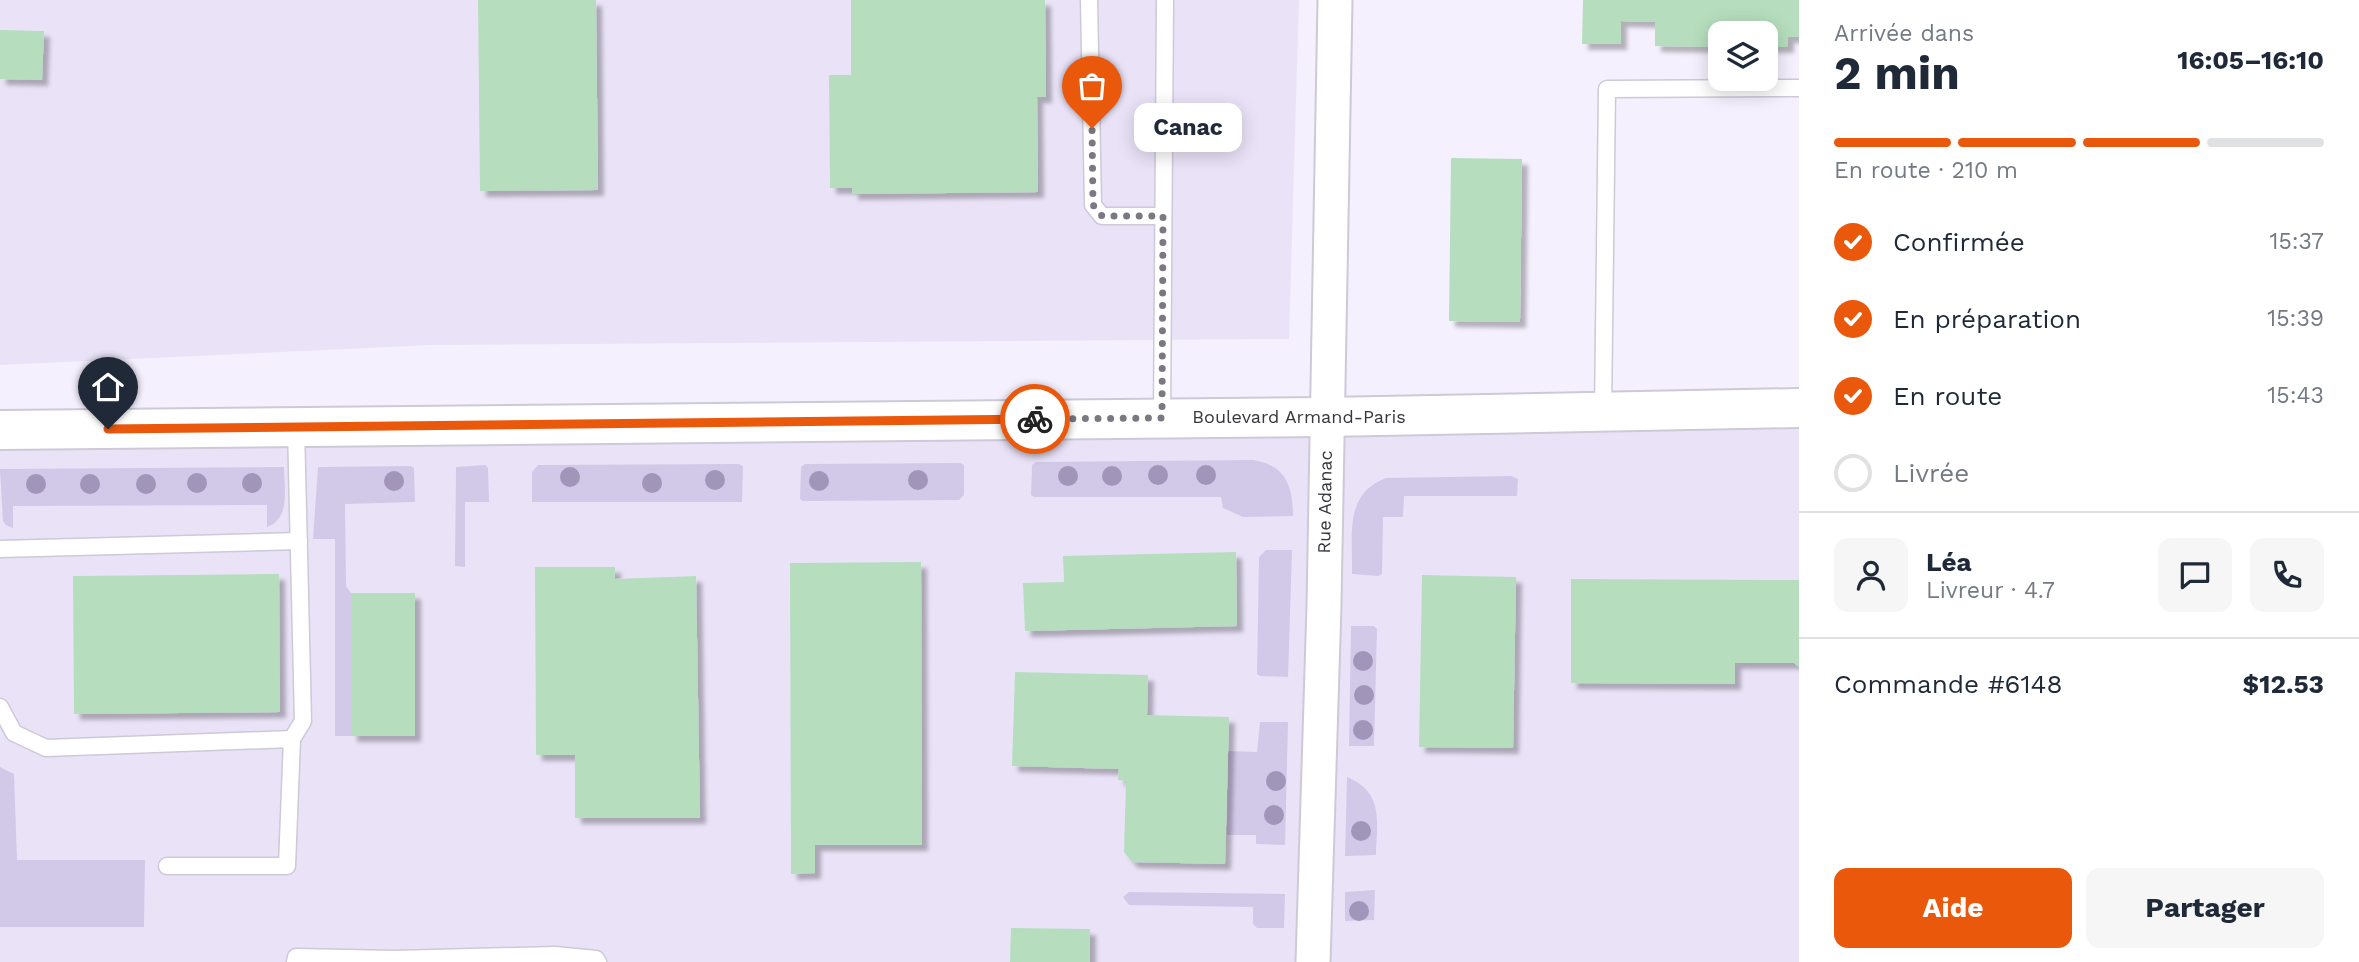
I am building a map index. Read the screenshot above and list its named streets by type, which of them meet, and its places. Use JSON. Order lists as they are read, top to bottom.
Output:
{
  "streets": {
    "street": ["Boulevard Armand-Paris", "Rue Adanac"]
  },
  "crossings": [
    ["Boulevard Armand-Paris", "Rue Adanac"]
  ],
  "places": ["Canac"],
  "page": {
    "heading": ["2 min", "Arrivée dans", "16:05–16:10"],
    "panel": [
      "Léa",
      "Livreur · 4.7",
      "Commande #6148",
      "$12.53"
    ],
    "bubble": "Canac",
    "bar": "En route · 210 m",
    "list": [
      ["Confirmée", "15:37"],
      ["En préparation", "15:39"],
      ["En route", "15:43"],
      "Livrée"
    ],
    "buttons": ["Aide", "Partager"]
  }
}
